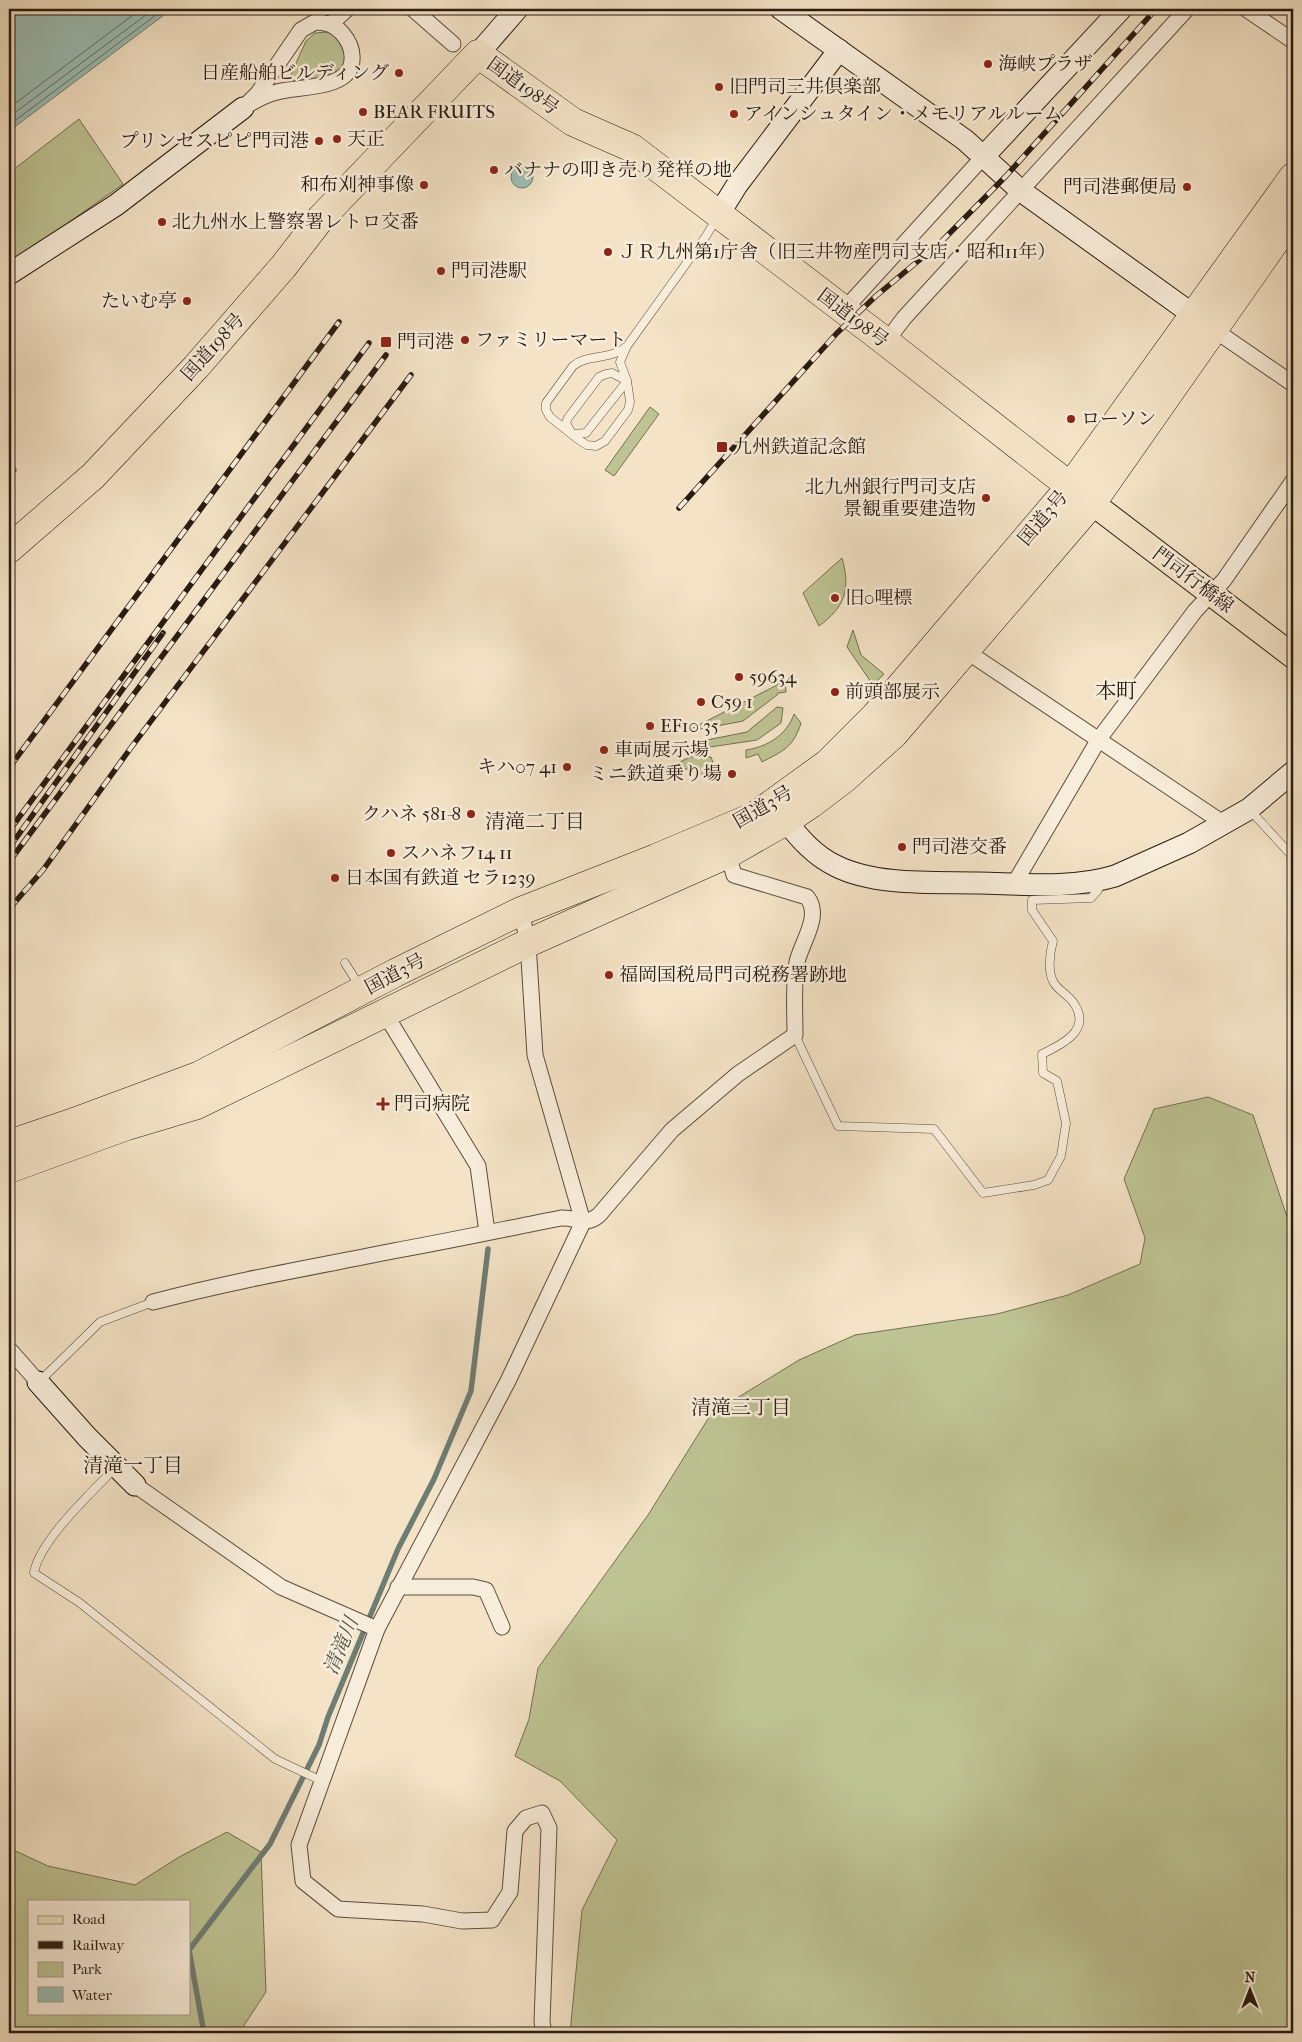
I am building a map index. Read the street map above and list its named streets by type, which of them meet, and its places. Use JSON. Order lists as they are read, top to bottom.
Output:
{
  "streets": {
    "highway": ["国道198号", "国道3号"],
    "main road": ["門司行橋線"]
  },
  "crossings": [
    ["国道198号", "国道3号"],
    ["国道198号", "門司行橋線"],
    ["国道3号", "門司行橋線"]
  ],
  "districts": [
    "本町",
    "清滝二丁目",
    "清滝三丁目",
    "清滝一丁目"
  ],
  "water": ["清滝川"],
  "places": {
    "other": [
      "海峡プラザ",
      "日産船舶ビルディング",
      "旧門司三井倶楽部",
      "BEAR FRUITS",
      "アインシュタイン・メモリアルルーム",
      "天正",
      "プリンセスピピ門司港",
      "バナナの叩き売り発祥の地",
      "和布刈神事像",
      "門司港郵便局",
      "北九州水上警察署レトロ交番",
      "ＪＲ九州第1庁舎（旧三井物産門司支店・昭和11年）",
      "門司港駅",
      "たいむ亭",
      "ファミリーマート",
      "ローソン",
      "北九州銀行門司支店 景観重要建造物",
      "旧0哩標",
      "59634",
      "前頭部展示",
      "C59 1",
      "EF10 35",
      "車両展示場",
      "キハ07 41",
      "ミニ鉄道乗り場",
      "クハネ 581-8",
      "門司港交番",
      "スハネフ14 11",
      "日本国有鉄道 セラ1239",
      "福岡国税局門司税務署跡地"
    ],
    "transit": ["門司港", "九州鉄道記念館"],
    "health": ["門司病院"]
  },
  "legend": [
    "Road",
    "Railway",
    "Park",
    "Water"
  ],
  "north": "top"
}
